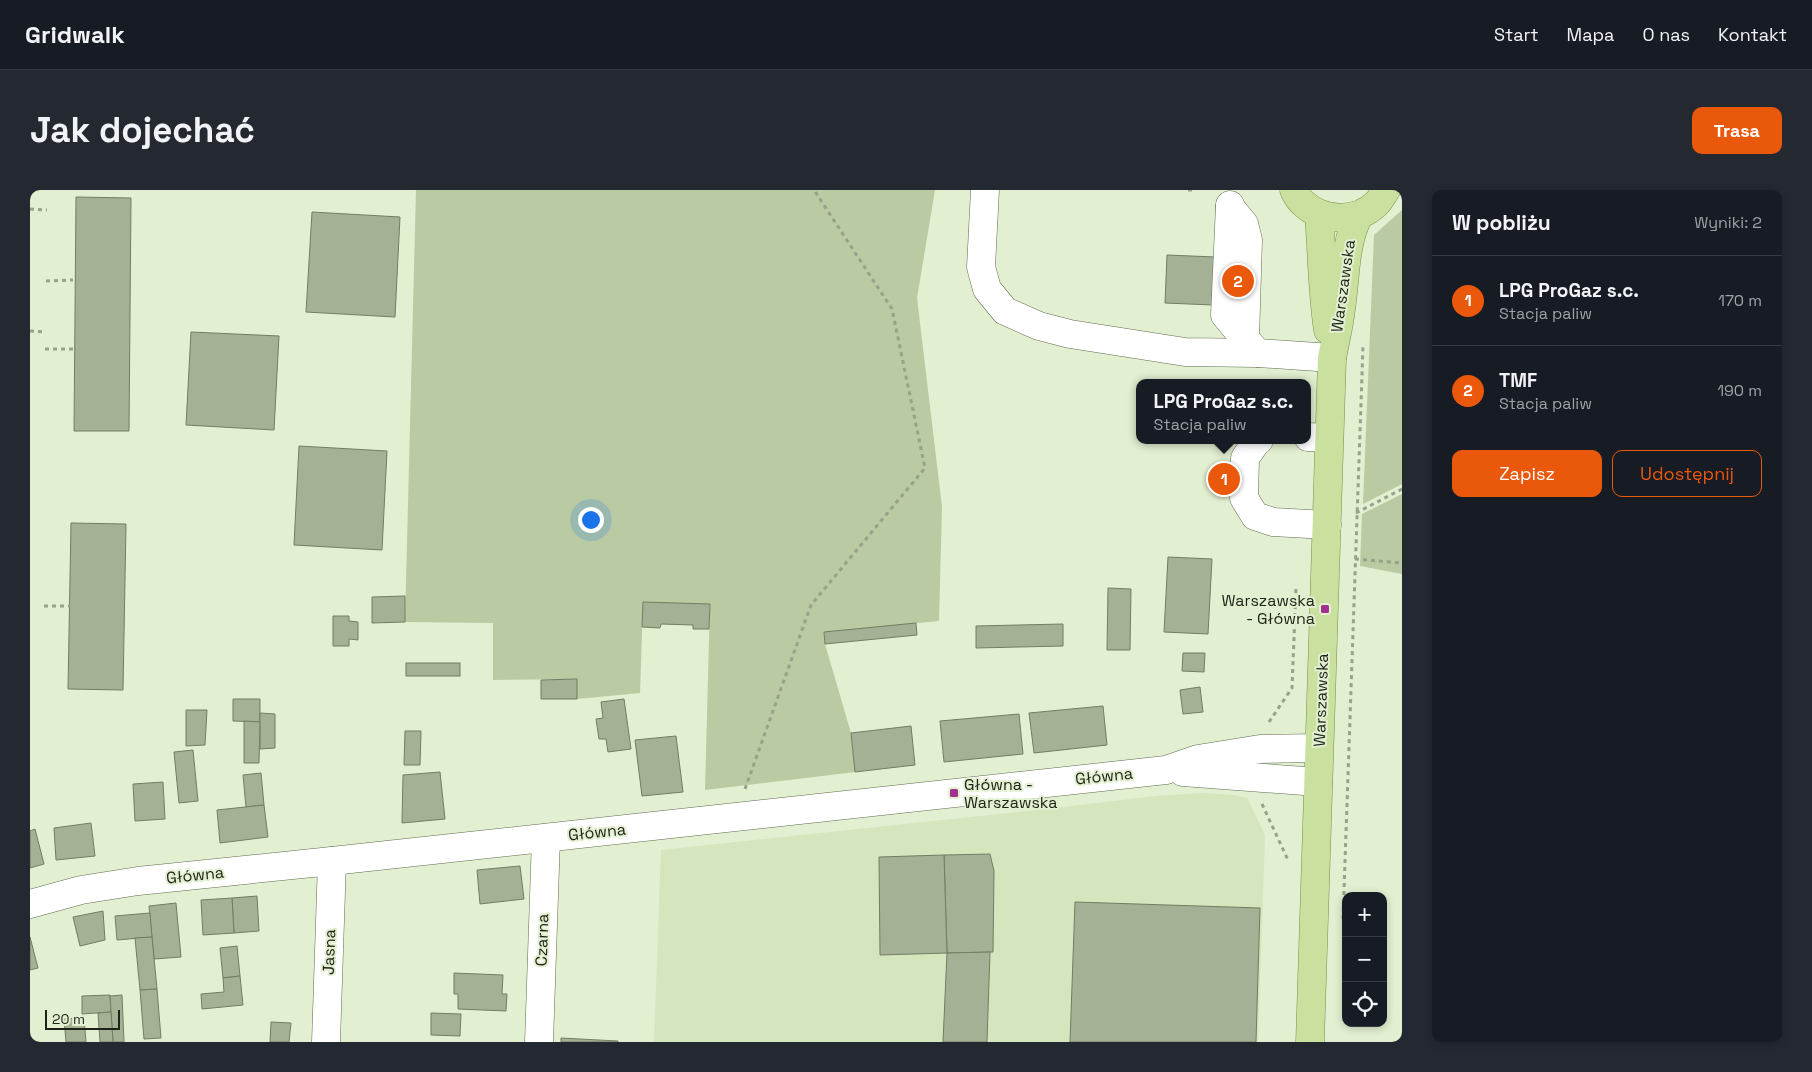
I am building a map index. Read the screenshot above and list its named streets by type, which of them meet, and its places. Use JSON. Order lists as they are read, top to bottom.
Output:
{
  "streets": {
    "main road": ["Warszawska"],
    "street": ["Główna", "Czarna", "Jasna"]
  },
  "crossings": [
    ["Warszawska", "Główna"],
    ["Główna", "Czarna"],
    ["Główna", "Jasna"]
  ],
  "places": {
    "transit": ["Warszawska - Główna", "Główna - Warszawska"]
  },
  "scale_bar": "20 m",
  "page": {
    "header": "Gridwalk",
    "nav": [
      "Start",
      "Mapa",
      "O nas",
      "Kontakt"
    ],
    "buttons": [
      "Trasa",
      ["Zapisz", "Udostępnij"]
    ],
    "title": "Jak dojechać",
    "heading": ["W pobliżu", "Wyniki: 2"],
    "list": [
      {
        "mark": "1",
        "name": "LPG ProGaz s.c.",
        "note": "Stacja paliw",
        "value": "170 m"
      },
      {
        "mark": "2",
        "name": "TMF",
        "note": "Stacja paliw",
        "value": "190 m"
      }
    ],
    "pins": ["2", "1"],
    "popup": ["LPG ProGaz s.c.", "Stacja paliw"],
    "map_buttons": ["+", "−"],
    "scale": "20 m"
  }
}
